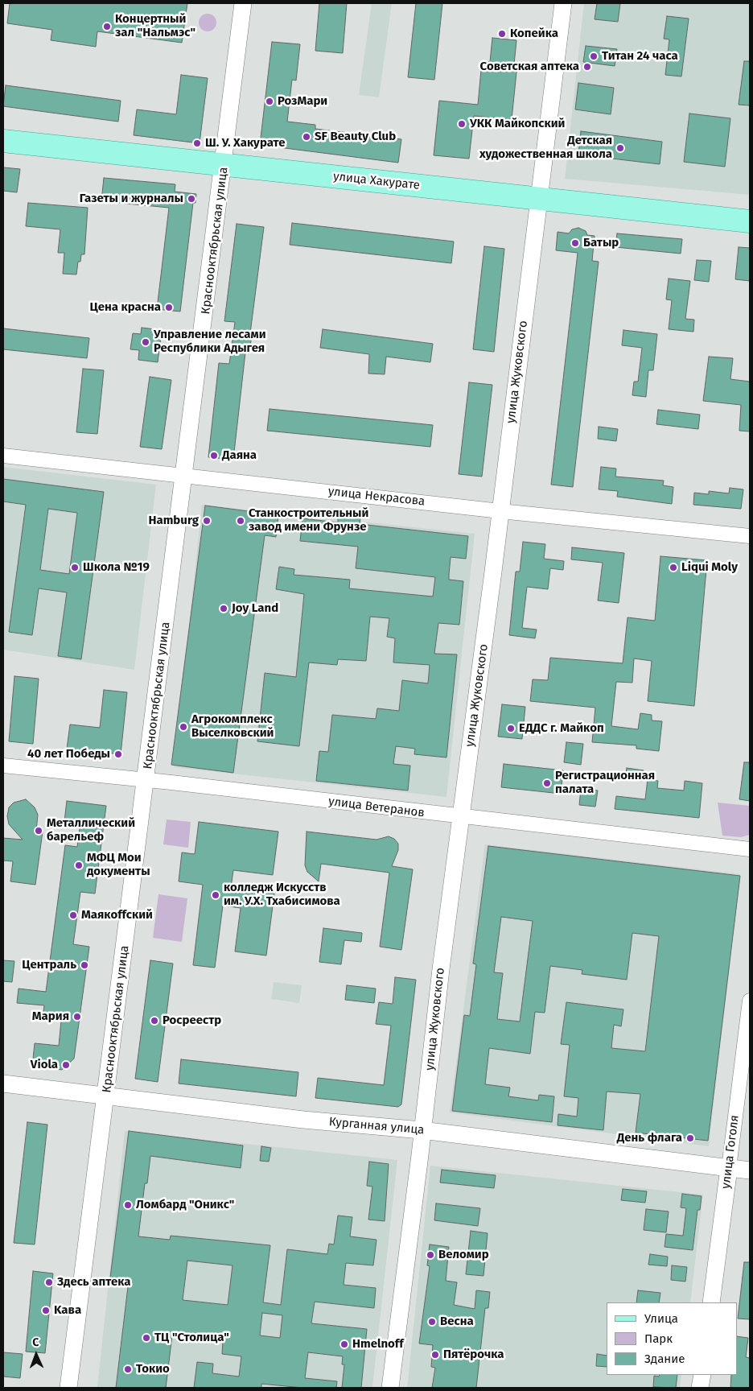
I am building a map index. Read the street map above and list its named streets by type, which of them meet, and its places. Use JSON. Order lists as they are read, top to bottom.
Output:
{
  "streets": {
    "main road": ["улица Хакурате"],
    "street": [
      "Краснооктябрьская улица",
      "улица Жуковского",
      "улица Некрасова",
      "улица Ветеранов",
      "Курганная улица",
      "улица Гоголя"
    ]
  },
  "crossings": [
    ["улица Хакурате", "Краснооктябрьская улица"],
    ["улица Хакурате", "улица Жуковского"],
    ["Краснооктябрьская улица", "улица Некрасова"],
    ["Краснооктябрьская улица", "улица Ветеранов"],
    ["Краснооктябрьская улица", "Курганная улица"],
    ["улица Жуковского", "улица Некрасова"],
    ["улица Жуковского", "улица Ветеранов"],
    ["улица Жуковского", "Курганная улица"],
    ["Курганная улица", "улица Гоголя"]
  ],
  "places": [
    "Концертный зал \"Нальмэс\"",
    "Копейка",
    "Титан 24 часа",
    "Советская аптека",
    "РозМари",
    "УКК Майкопский",
    "SF Beauty Club",
    "Ш. У. Хакурате",
    "Детская художественная школа",
    "Газеты и журналы",
    "Батыр",
    "Цена красна",
    "Управление лесами Республики Адыгея",
    "Даяна",
    "Hamburg",
    "Станкостроительный завод имени Фрунзе",
    "Школа №19",
    "Liqui Moly",
    "Joy Land",
    "Агрокомплекс Выселковский",
    "ЕДДС г. Майкоп",
    "40 лет Победы",
    "Регистрационная палата",
    "Металлический барельеф",
    "МФЦ Мои документы",
    "колледж Искусств им. У.Х. Тхабисимова",
    "Маякоffский",
    "Централь",
    "Мария",
    "Росреестр",
    "Viola",
    "День флага",
    "Ломбард \"Оникс\"",
    "Веломир",
    "Здесь аптека",
    "Kaвa",
    "Весна",
    "ТЦ \"Столица\"",
    "Hmelnoff",
    "Пятёрочка",
    "Токио"
  ],
  "legend": ["Улица", "Парк", "Здание"],
  "north": "top"
}
